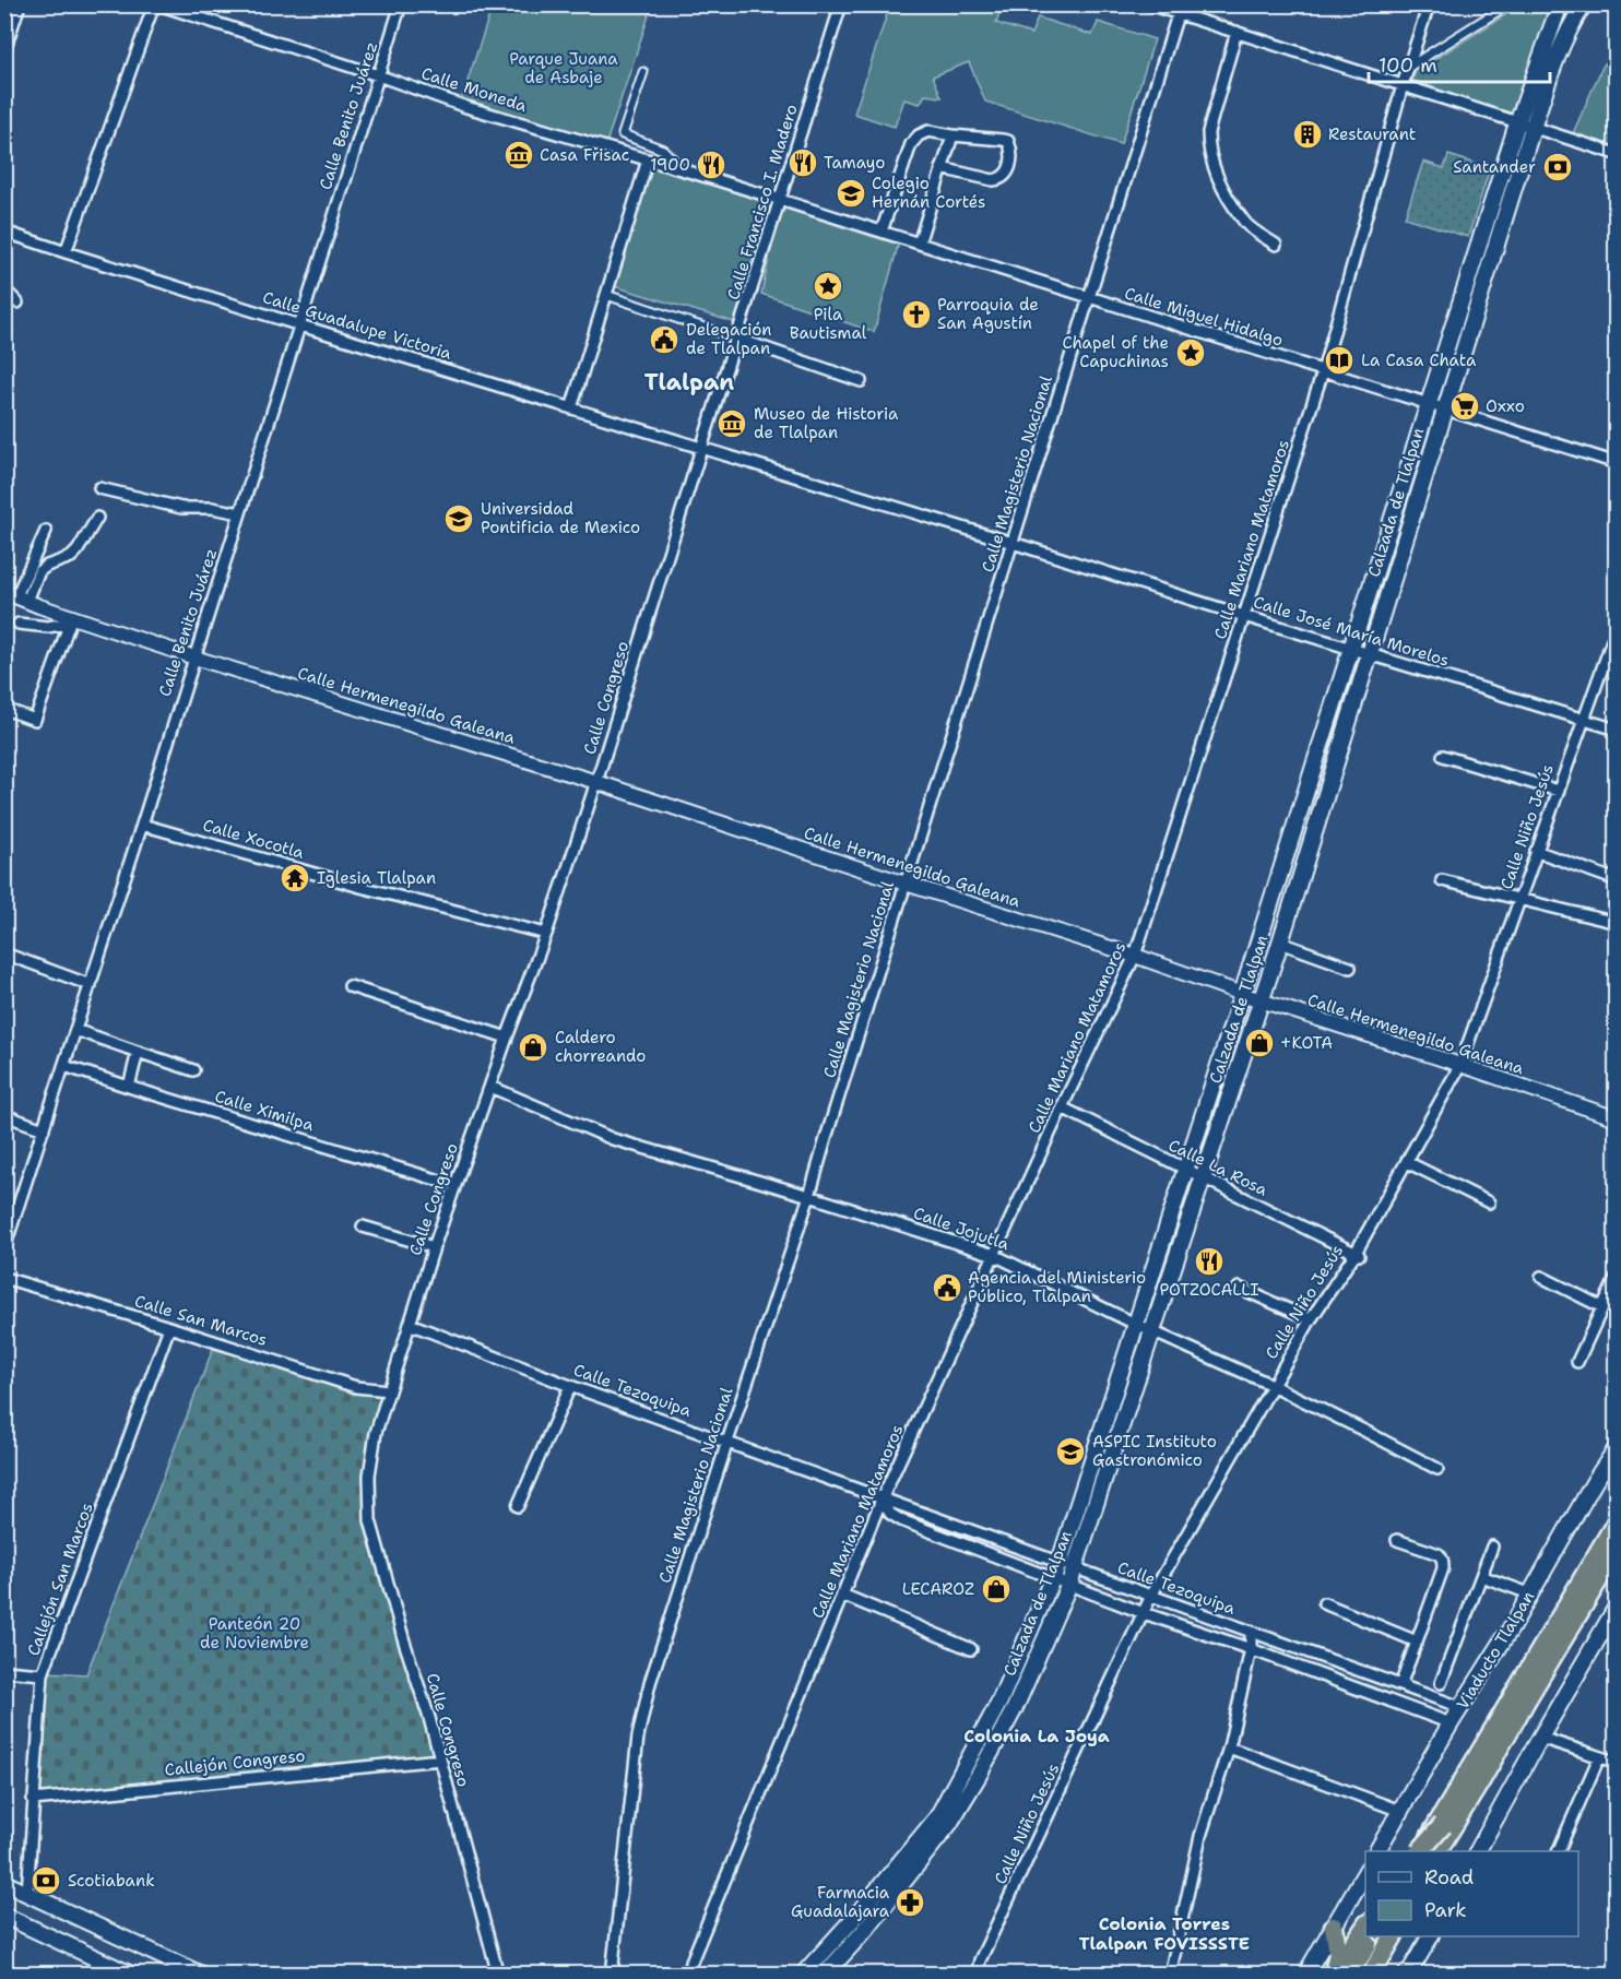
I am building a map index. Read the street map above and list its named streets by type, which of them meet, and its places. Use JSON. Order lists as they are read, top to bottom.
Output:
{
  "streets": {
    "main road": ["Calzada de Tlalpan", "Viaducto Tlalpan"],
    "street": [
      "Calle Moneda",
      "Calle Benito Juárez",
      "Calle Francisco I. Madero",
      "Calle Miguel Hidalgo",
      "Calle Guadalupe Victoria",
      "Calle Magisterio Nacional",
      "Calle Mariano Matamoros",
      "Calle José María Morelos",
      "Calle Congreso",
      "Calle Hermenegildo Galeana",
      "Calle Niño Jesús",
      "Calle Xocotla",
      "Calle Ximilpa",
      "Calle La Rosa",
      "Calle Jojutla",
      "Calle San Marcos",
      "Calle Tezoquipa",
      "Callejón San Marcos",
      "Callejón Congreso"
    ]
  },
  "crossings": [
    ["Calle Moneda", "Calle Benito Juárez"],
    ["Calle Moneda", "Calle Francisco I. Madero"],
    ["Calle Moneda", "Calle Miguel Hidalgo"],
    ["Calle Benito Juárez", "Calle Guadalupe Victoria"],
    ["Calle Benito Juárez", "Calle Hermenegildo Galeana"],
    ["Calle Benito Juárez", "Calle Xocotla"],
    ["Calle Benito Juárez", "Calle Ximilpa"],
    ["Calle Francisco I. Madero", "Calle Miguel Hidalgo"],
    ["Calle Francisco I. Madero", "Calle Guadalupe Victoria"],
    ["Calle Francisco I. Madero", "Calle José María Morelos"],
    ["Calle Francisco I. Madero", "Calle Congreso"],
    ["Calle Miguel Hidalgo", "Calle Magisterio Nacional"],
    ["Calle Miguel Hidalgo", "Calzada de Tlalpan"],
    ["Calle Miguel Hidalgo", "Calle Mariano Matamoros"],
    ["Calle Guadalupe Victoria", "Calle José María Morelos"],
    ["Calle Guadalupe Victoria", "Calle Congreso"],
    ["Calle Magisterio Nacional", "Calle José María Morelos"],
    ["Calle Magisterio Nacional", "Calle Hermenegildo Galeana"],
    ["Calle Magisterio Nacional", "Calle Jojutla"],
    ["Calle Magisterio Nacional", "Calle Tezoquipa"],
    ["Calzada de Tlalpan", "Calle José María Morelos"],
    ["Calzada de Tlalpan", "Calle Hermenegildo Galeana"],
    ["Calzada de Tlalpan", "Calle La Rosa"],
    ["Calzada de Tlalpan", "Calle Jojutla"],
    ["Calzada de Tlalpan", "Calle Tezoquipa"],
    ["Calle Mariano Matamoros", "Calle José María Morelos"],
    ["Calle Mariano Matamoros", "Calle Hermenegildo Galeana"],
    ["Calle Mariano Matamoros", "Calle La Rosa"],
    ["Calle Mariano Matamoros", "Calle Jojutla"],
    ["Calle Mariano Matamoros", "Calle Tezoquipa"],
    ["Calle José María Morelos", "Calle Congreso"],
    ["Calle José María Morelos", "Calle Niño Jesús"],
    ["Calle Congreso", "Calle Hermenegildo Galeana"],
    ["Calle Congreso", "Calle Xocotla"],
    ["Calle Congreso", "Calle Ximilpa"],
    ["Calle Congreso", "Calle Jojutla"],
    ["Calle Congreso", "Calle San Marcos"],
    ["Calle Congreso", "Calle Tezoquipa"],
    ["Calle Congreso", "Callejón Congreso"],
    ["Calle Hermenegildo Galeana", "Calle Niño Jesús"],
    ["Calle Niño Jesús", "Calle La Rosa"],
    ["Calle Niño Jesús", "Calle Jojutla"],
    ["Calle Niño Jesús", "Calle Tezoquipa"],
    ["Calle San Marcos", "Callejón San Marcos"],
    ["Calle Tezoquipa", "Viaducto Tlalpan"],
    ["Callejón San Marcos", "Callejón Congreso"]
  ],
  "districts": ["Tlalpan", "Colonia La Joya", "Colonia Torres Tlalpan FOVISSSTE"],
  "parks": ["Parque Juana de Asbaje", "Panteón 20 de Noviembre"],
  "places": {
    "building": ["Restaurant"],
    "museum": ["Casa Frisac", "Museo de Historia de Tlalpan"],
    "restaurant": ["Tamayo", "1900", "POTZOCALLI"],
    "bank": ["Santander", "Scotiabank"],
    "school or university": ["Colegio Hernán Cortés", "Universidad Pontificia de Mexico", "ASPIC Instituto Gastronómico"],
    "place": ["Pila Bautismal", "Chapel of the Capuchinas"],
    "church": ["Parroquia de San Agustín"],
    "public building": ["Delegación de Tlalpan", "Agencia del Ministerio Público, Tlalpan"],
    "library": ["La Casa Chata"],
    "supermarket": ["Oxxo"],
    "temple": ["Iglesia Tlalpan"],
    "shop": ["+KOTA", "Caldero chorreando", "LECAROZ"],
    "pharmacy": ["Farmacia Guadalajara"]
  },
  "legend": ["Road", "Park"],
  "scale_bar": "100 m"
}
